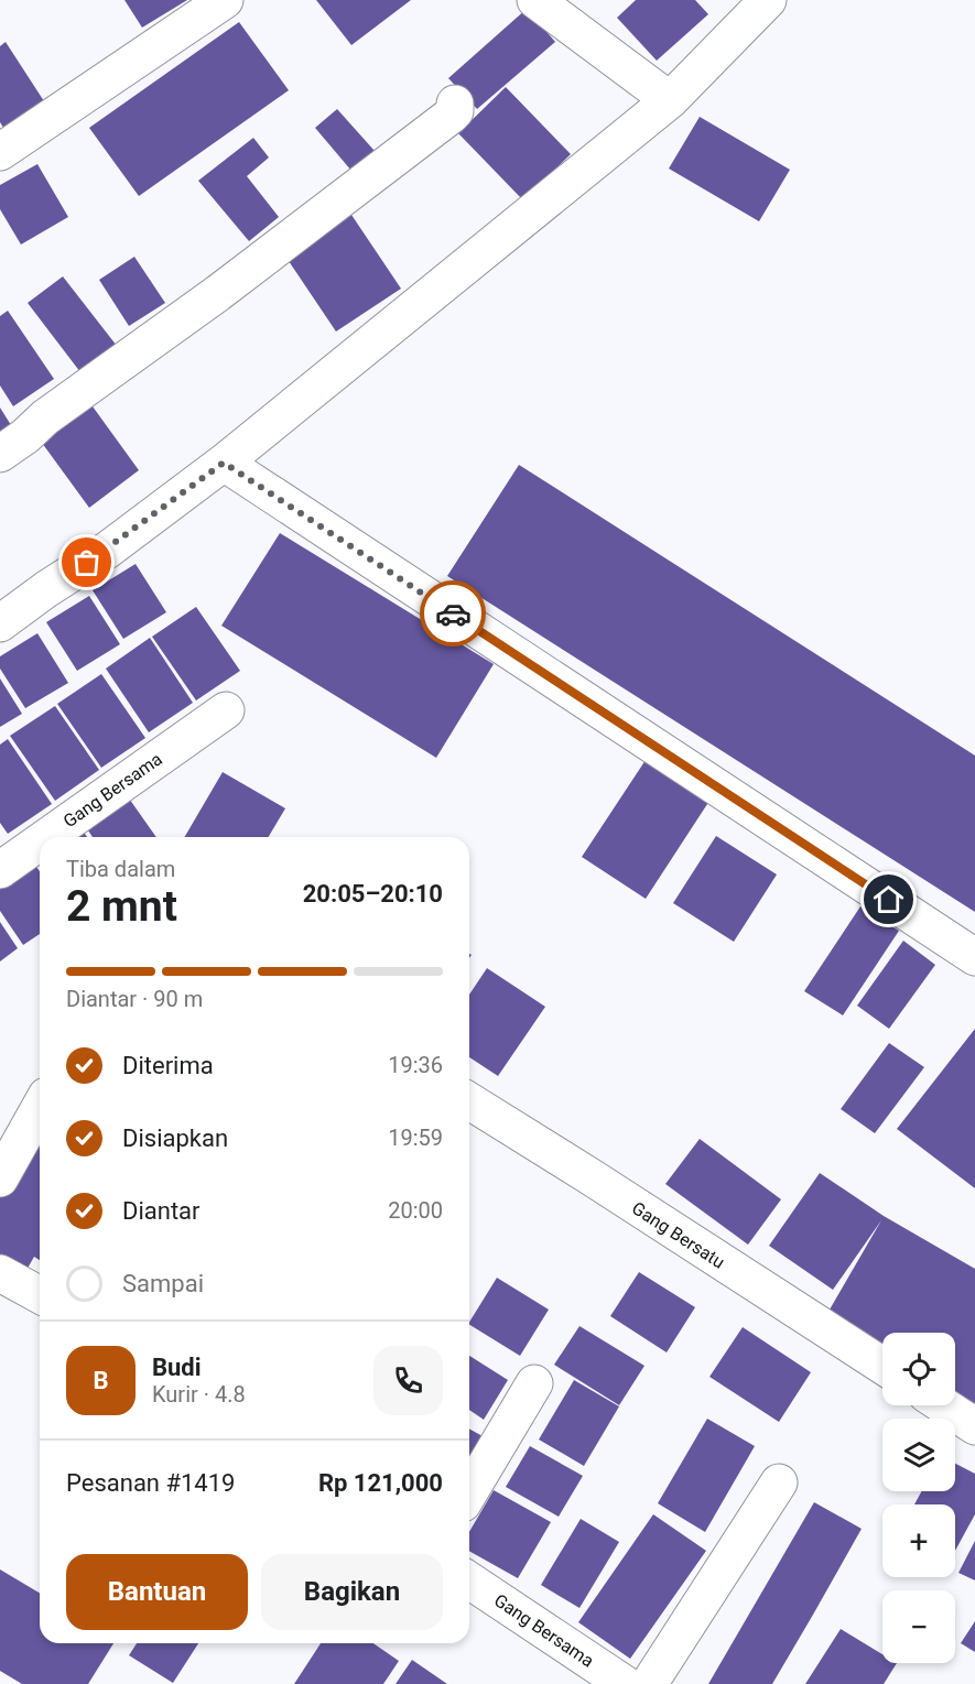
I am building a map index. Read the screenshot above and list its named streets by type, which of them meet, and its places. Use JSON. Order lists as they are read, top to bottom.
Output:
{
  "streets": {
    "street": ["Gang Bersama", "Gang Bersatu"]
  },
  "page": {
    "heading": ["2 mnt", "Tiba dalam", "20:05–20:10"],
    "panel": [
      "Budi",
      "Kurir · 4.8",
      "Pesanan #1419",
      "Rp 121,000"
    ],
    "bar": "Diantar · 90 m",
    "list": [
      ["Diterima", "19:36"],
      ["Disiapkan", "19:59"],
      ["Diantar", "20:00"],
      "Sampai"
    ],
    "map_buttons": ["+", "−"],
    "round": "B",
    "buttons": ["Bantuan", "Bagikan"]
  }
}
